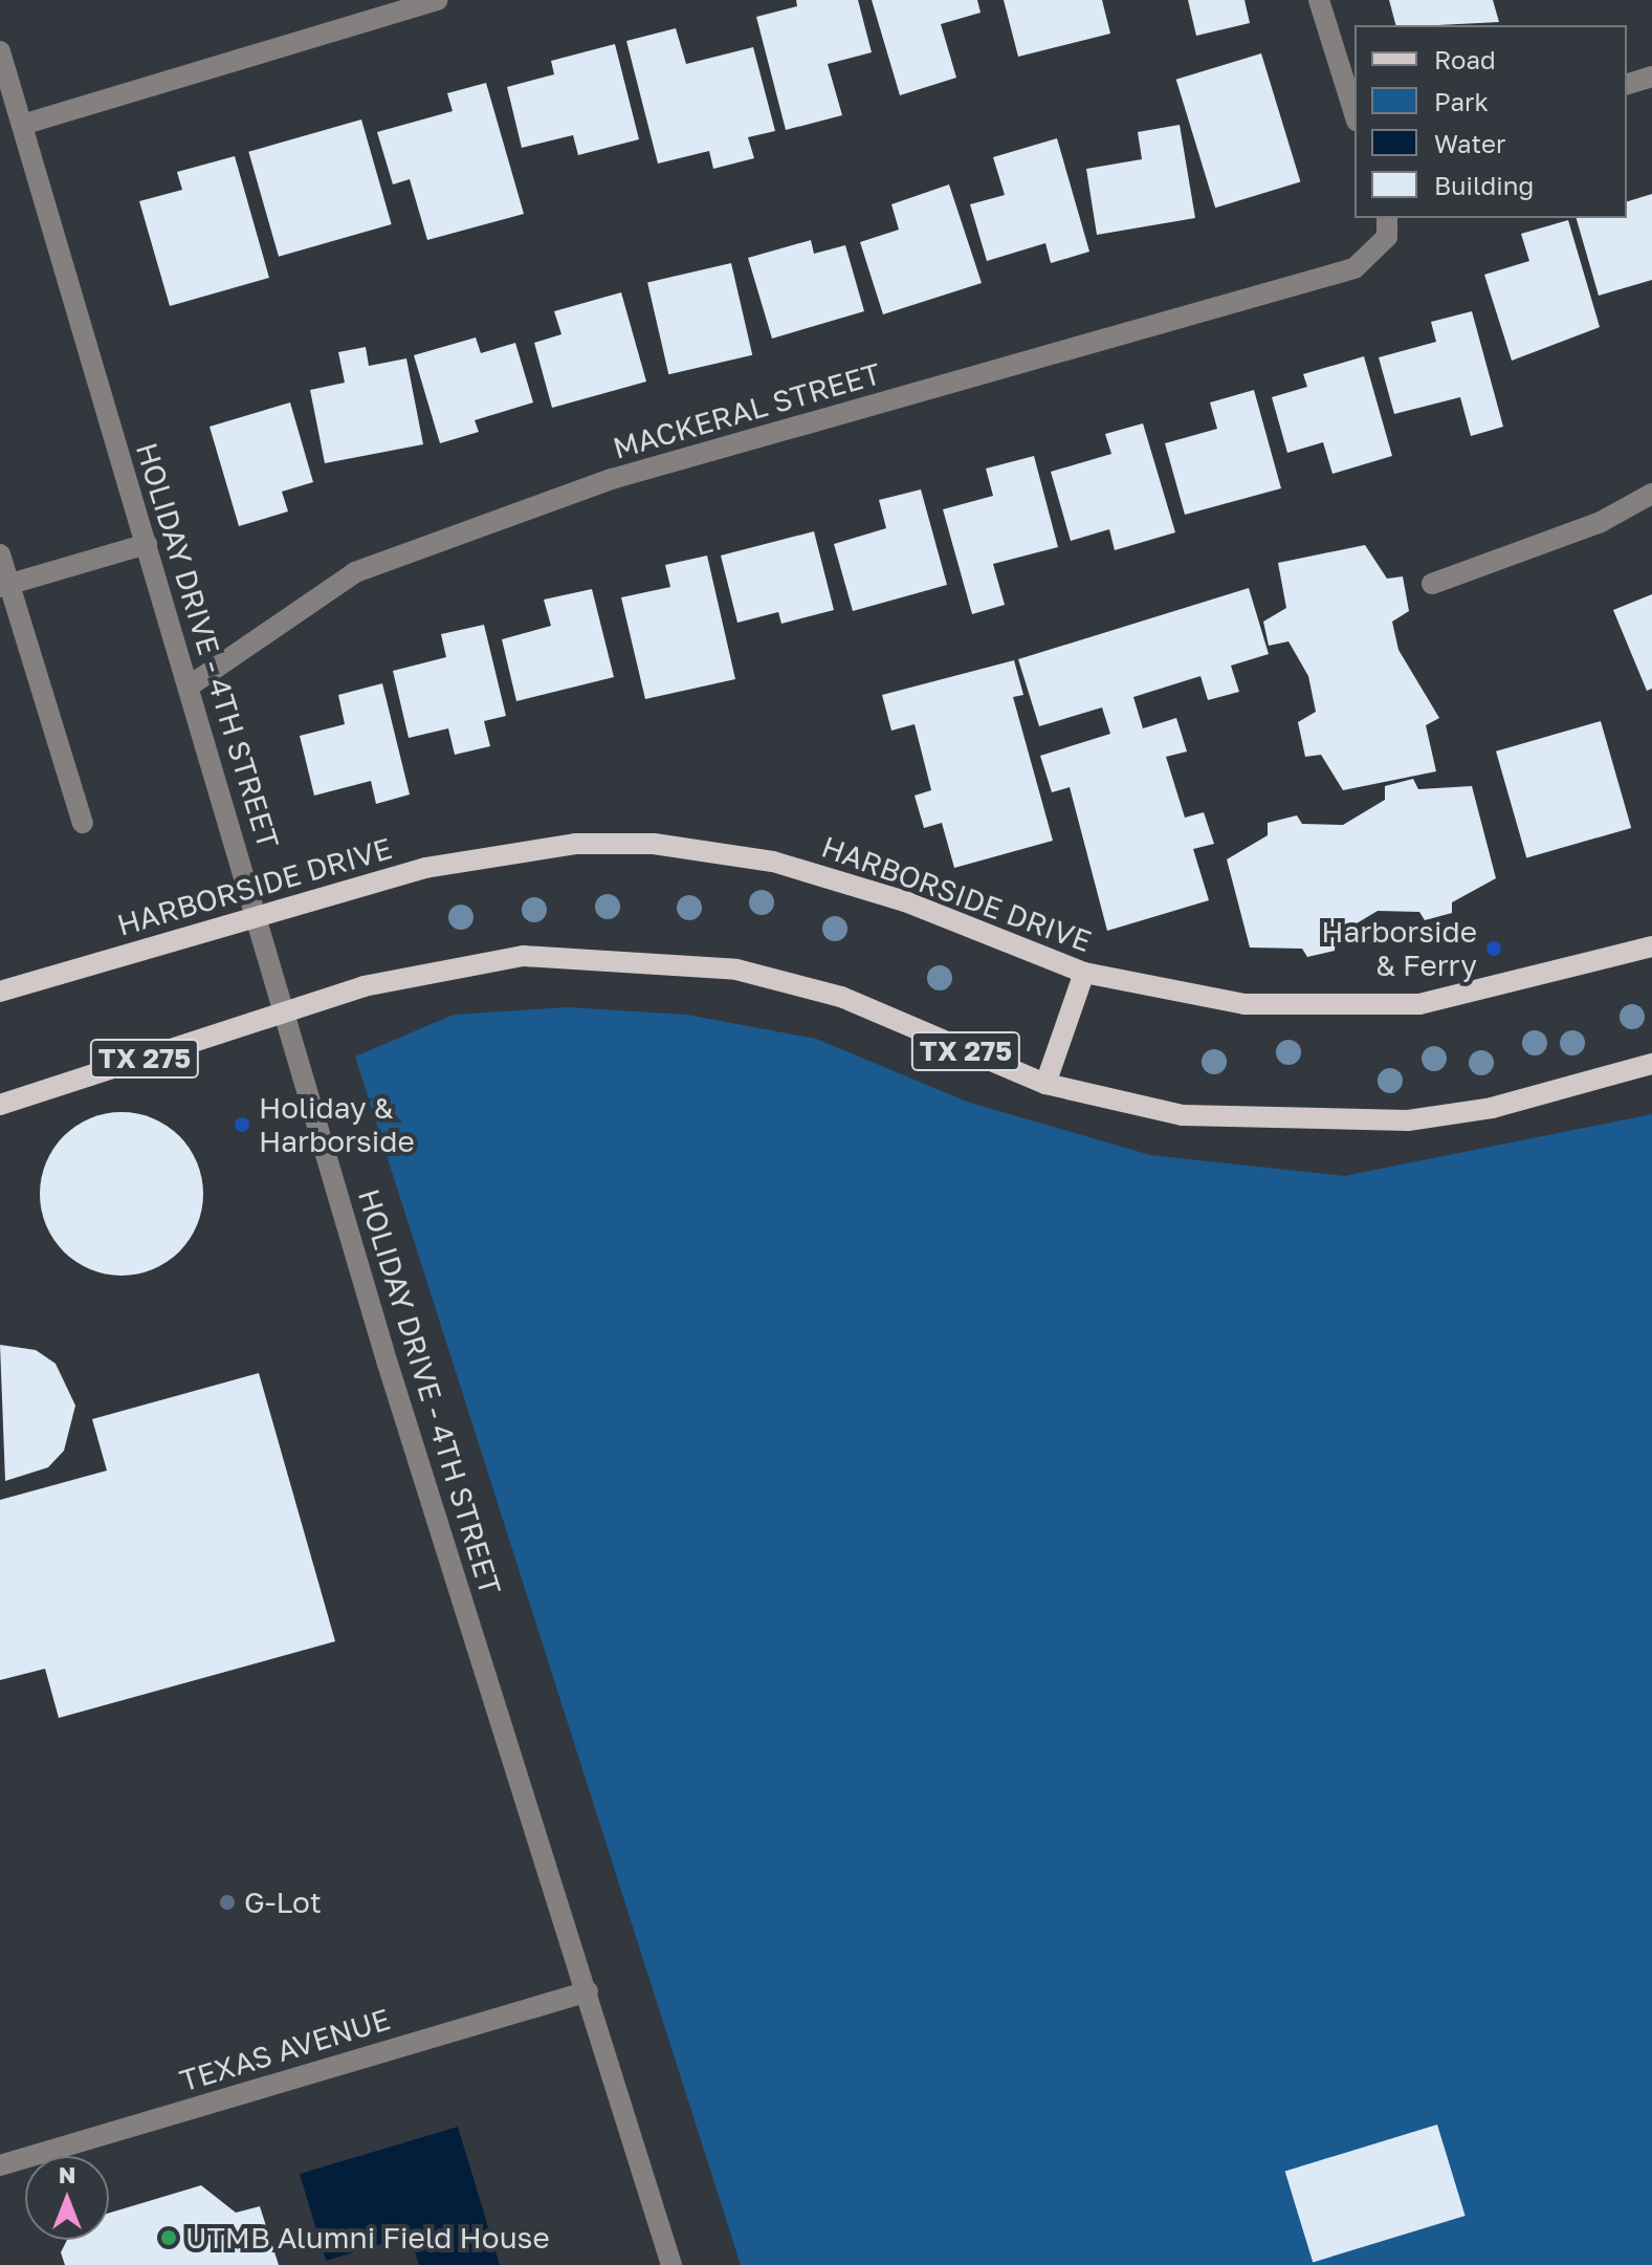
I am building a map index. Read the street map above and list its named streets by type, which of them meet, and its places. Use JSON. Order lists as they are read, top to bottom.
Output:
{
  "streets": {
    "main road": ["HARBORSIDE DRIVE", "TX 275"],
    "street": ["MACKERAL STREET", "HOLIDAY DRIVE - 4TH STREET", "TEXAS AVENUE"]
  },
  "crossings": [
    ["MACKERAL STREET", "HOLIDAY DRIVE - 4TH STREET"],
    ["HOLIDAY DRIVE - 4TH STREET", "HARBORSIDE DRIVE"],
    ["HOLIDAY DRIVE - 4TH STREET", "TX 275"],
    ["HOLIDAY DRIVE - 4TH STREET", "TEXAS AVENUE"]
  ],
  "places": [
    "Harborside & Ferry",
    "Holiday & Harborside",
    "G-Lot",
    "UTMB Alumni Field House"
  ],
  "legend": [
    "Road",
    "Park",
    "Water",
    "Building"
  ],
  "north": "top"
}
